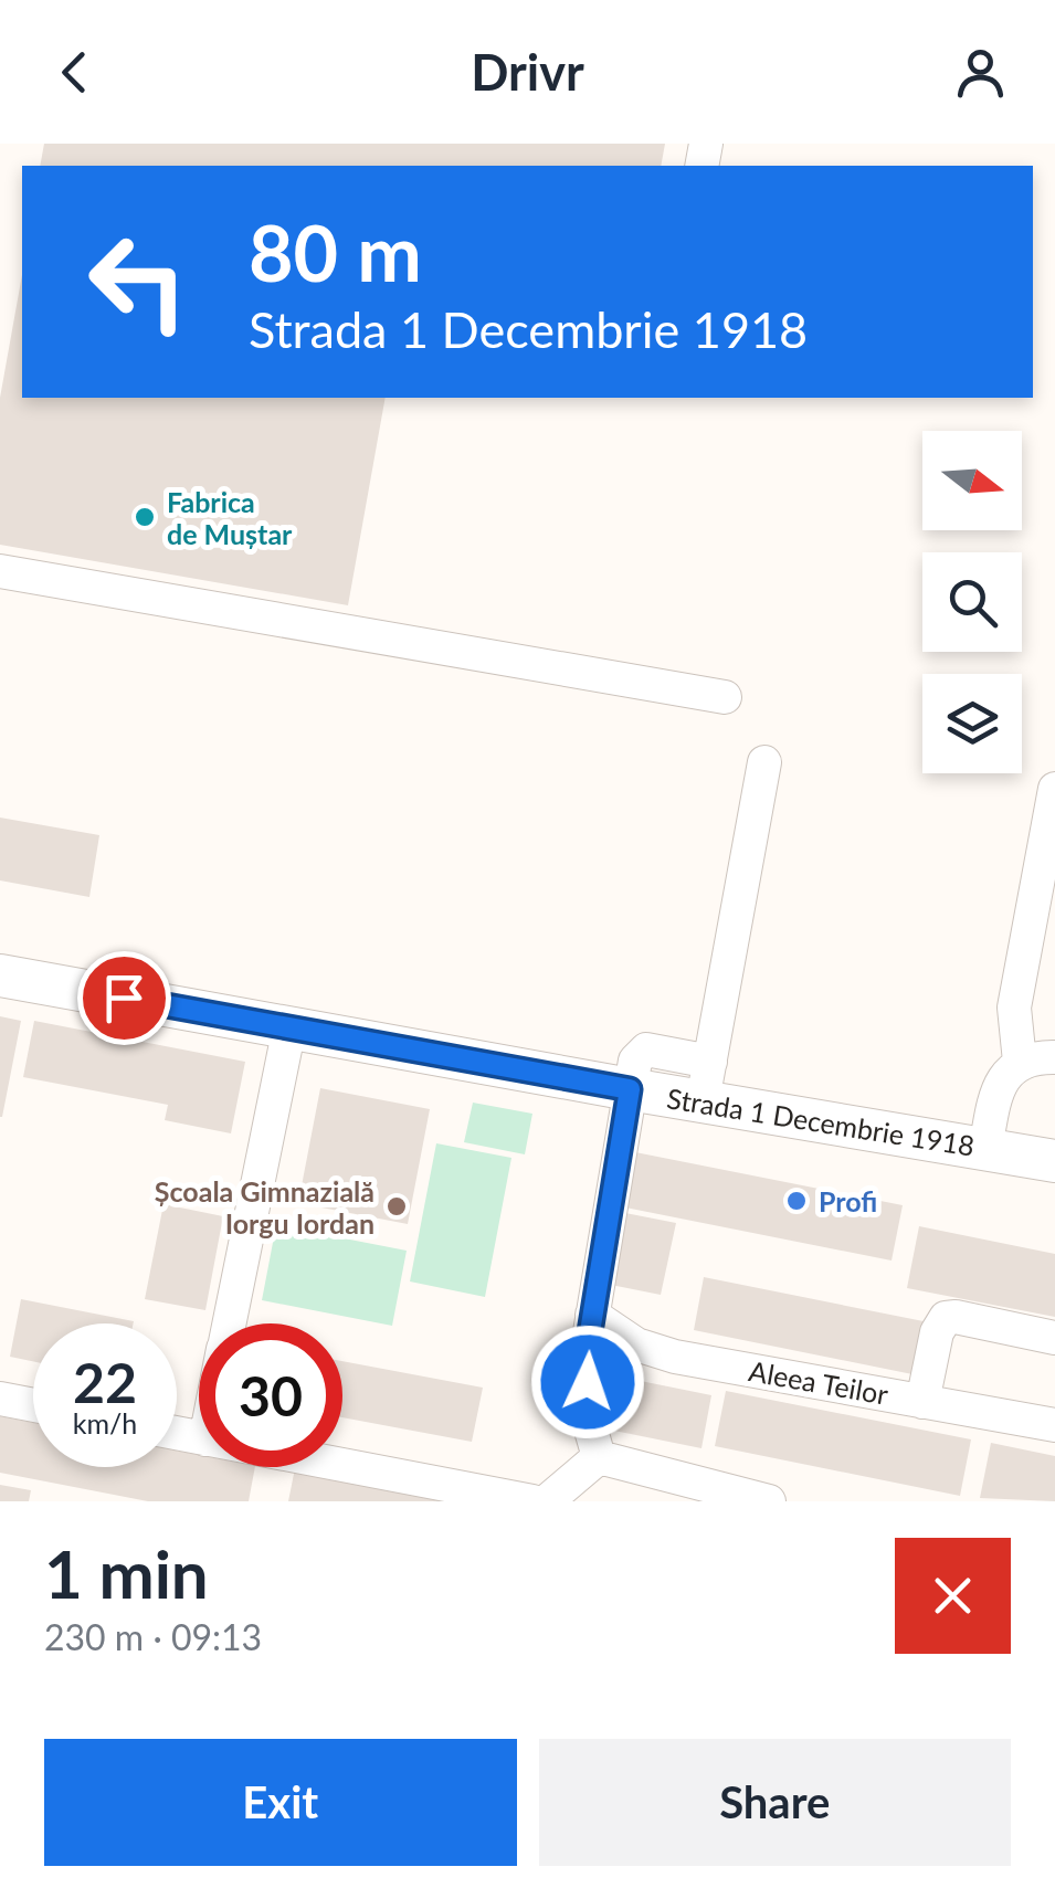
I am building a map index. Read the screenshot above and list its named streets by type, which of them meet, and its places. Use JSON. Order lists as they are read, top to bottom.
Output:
{
  "streets": {
    "main road": ["Strada 1 Decembrie 1918"],
    "street": ["Aleea Teilor"]
  },
  "places": ["Fabrica de Muștar", "Profi", "Școala Gimnazială Iorgu Iordan"],
  "north": "right",
  "page": {
    "header": "Drivr",
    "turn": ["80 m", "Strada 1 Decembrie 1918"],
    "speed": "22 km/h",
    "limit": "30",
    "heading": ["1 min", "230 m · 09:13"],
    "buttons": ["Exit", "Share"]
  }
}
